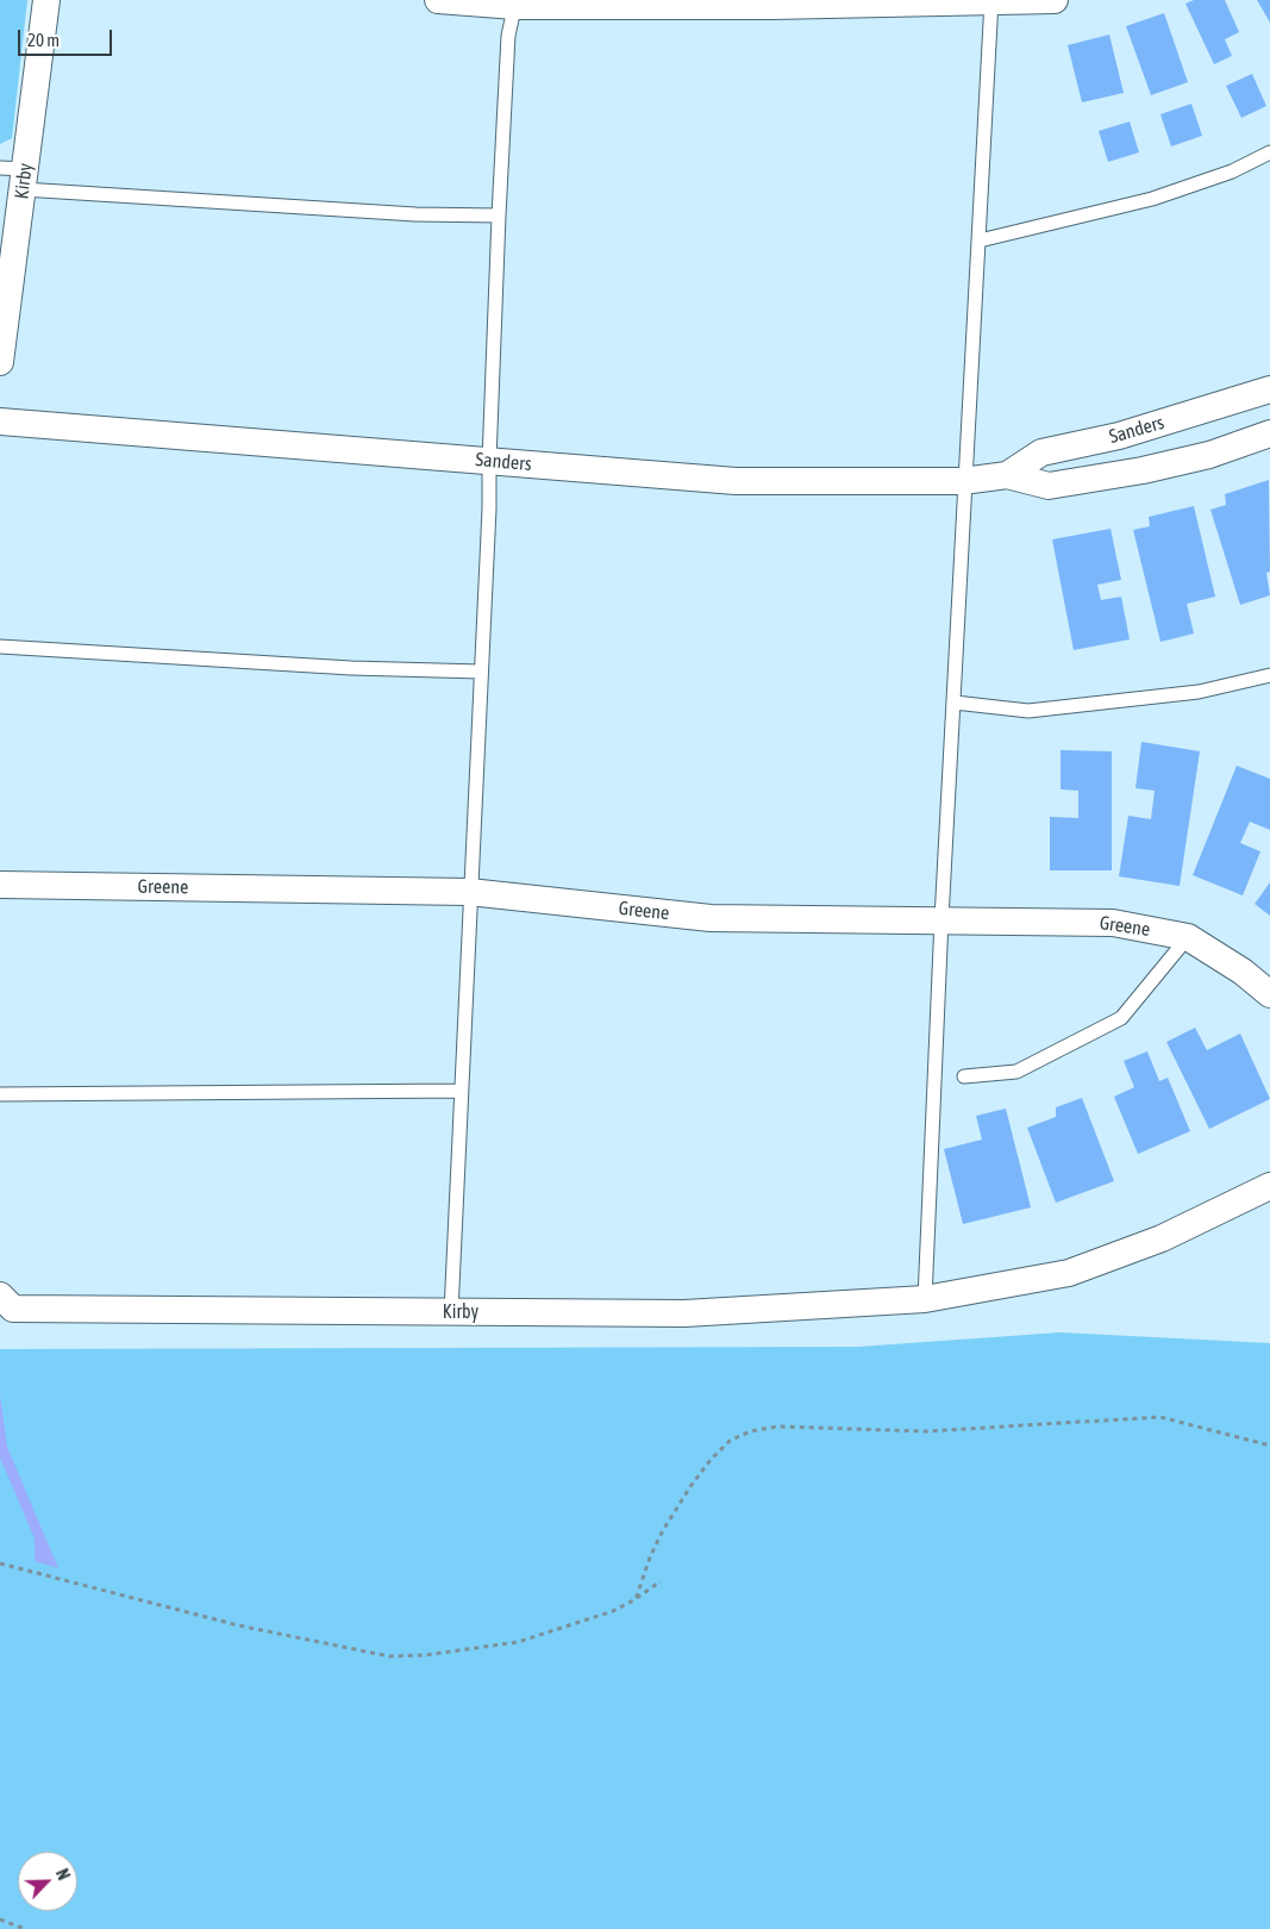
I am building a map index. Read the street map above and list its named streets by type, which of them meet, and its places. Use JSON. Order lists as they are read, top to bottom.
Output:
{
  "streets": {
    "street": ["Kirby", "Sanders", "Greene"]
  },
  "scale_bar": "20 m",
  "north": "top right"
}
